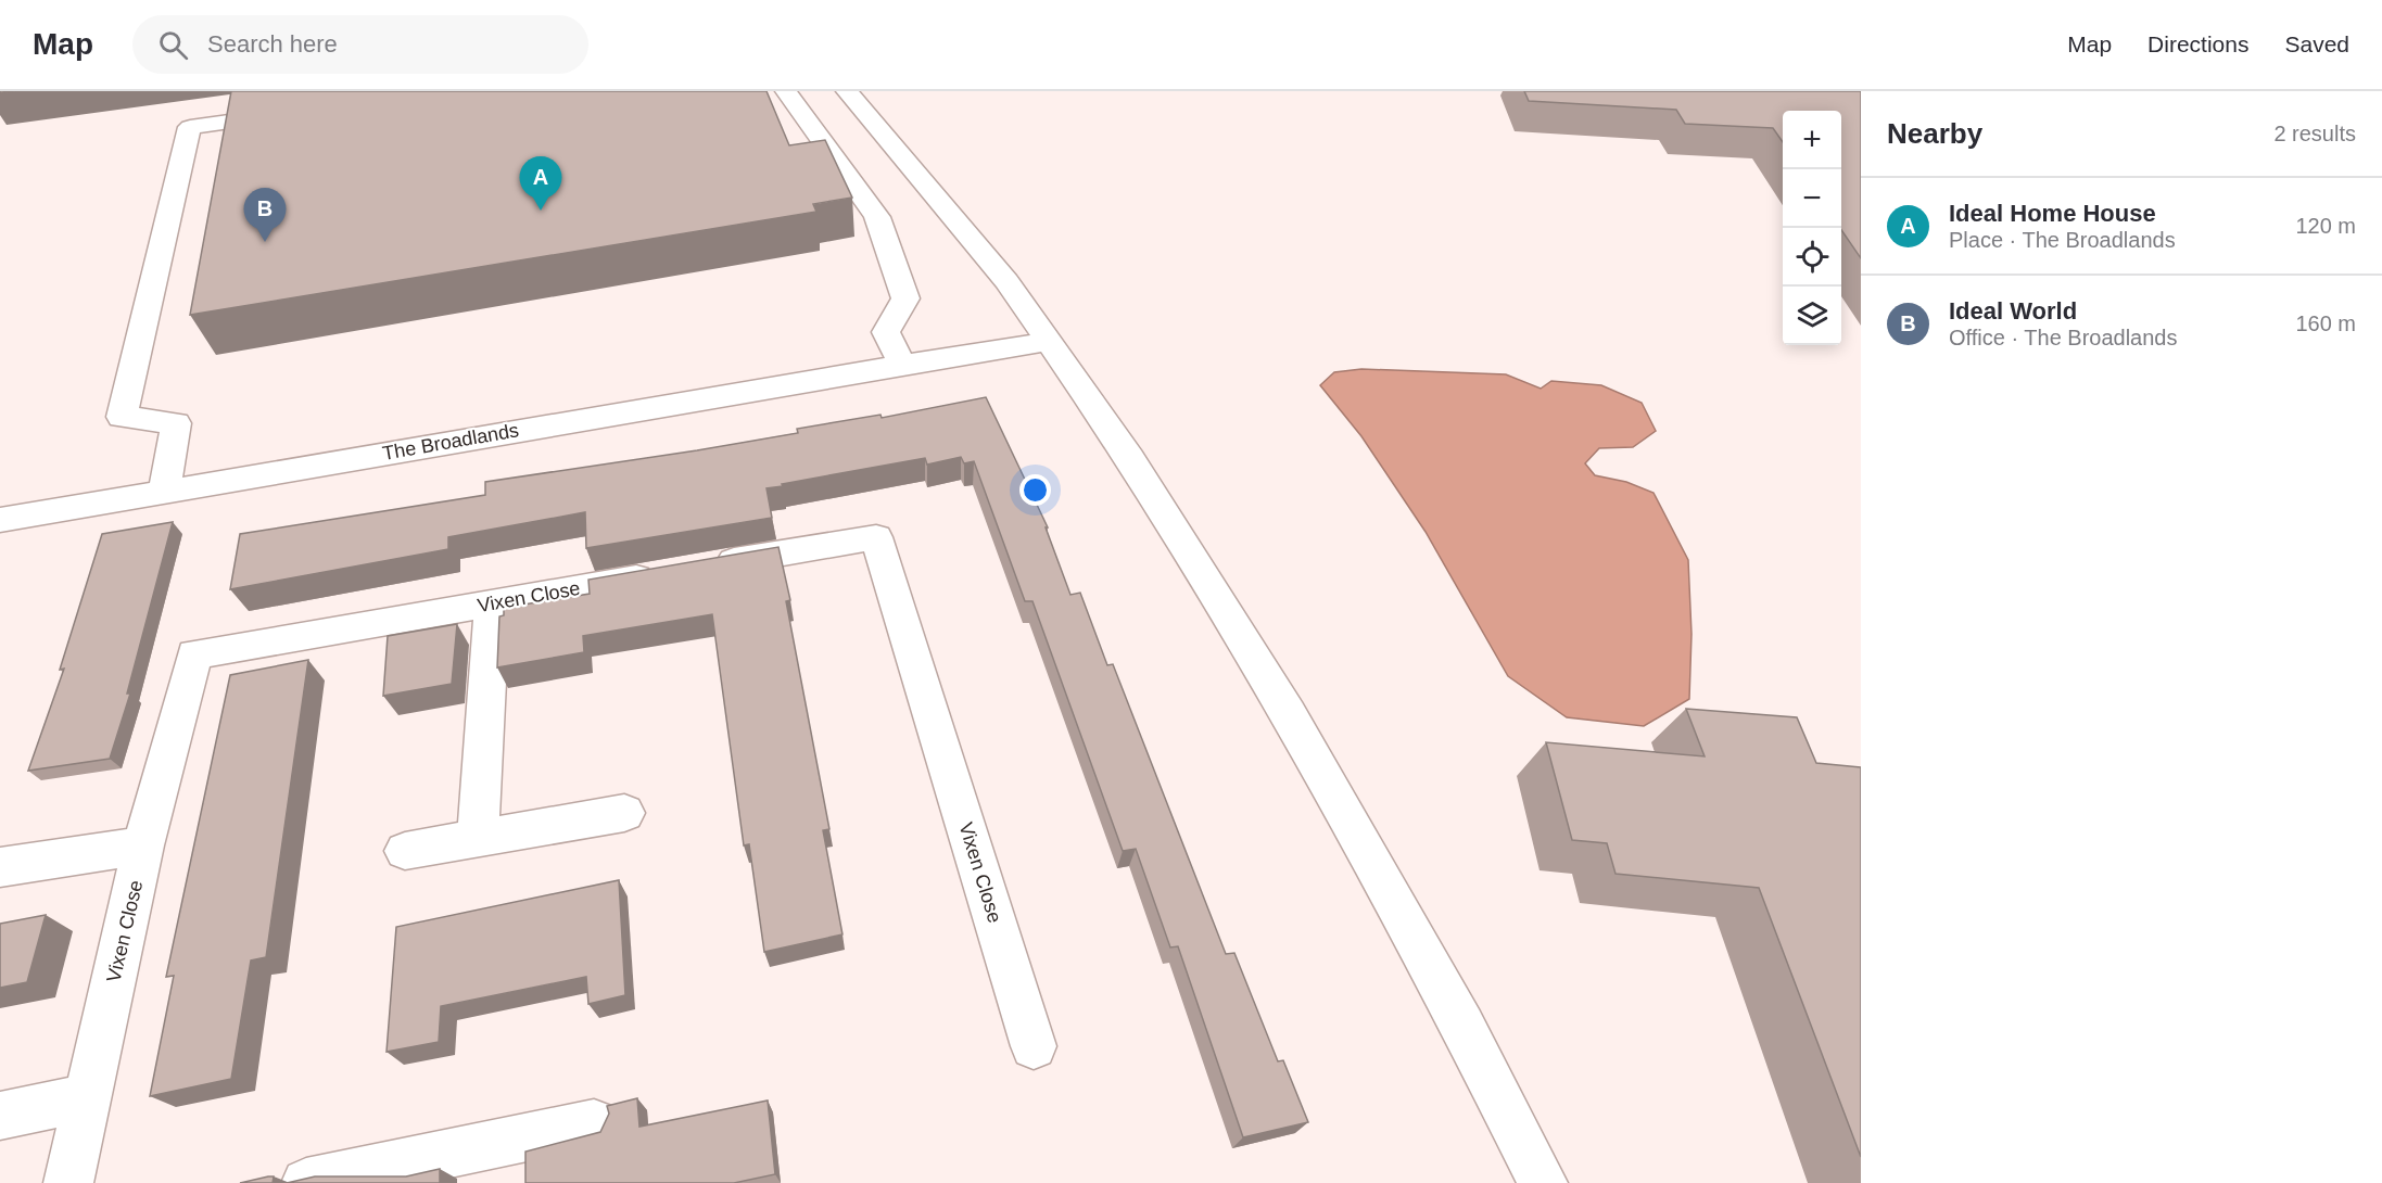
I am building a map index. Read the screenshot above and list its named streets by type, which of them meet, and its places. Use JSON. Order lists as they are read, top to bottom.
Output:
{
  "streets": {
    "street": ["The Broadlands", "Vixen Close"]
  },
  "page": {
    "header": "Map",
    "search": "Search here",
    "nav": ["Map", "Directions", "Saved"],
    "heading": ["Nearby", "2 results"],
    "map_buttons": ["+", "−"],
    "pins": ["A", "B"],
    "list": [
      {
        "mark": "A",
        "name": "Ideal Home House",
        "note": "Place · The Broadlands",
        "value": "120 m"
      },
      {
        "mark": "B",
        "name": "Ideal World",
        "note": "Office · The Broadlands",
        "value": "160 m"
      }
    ]
  }
}
